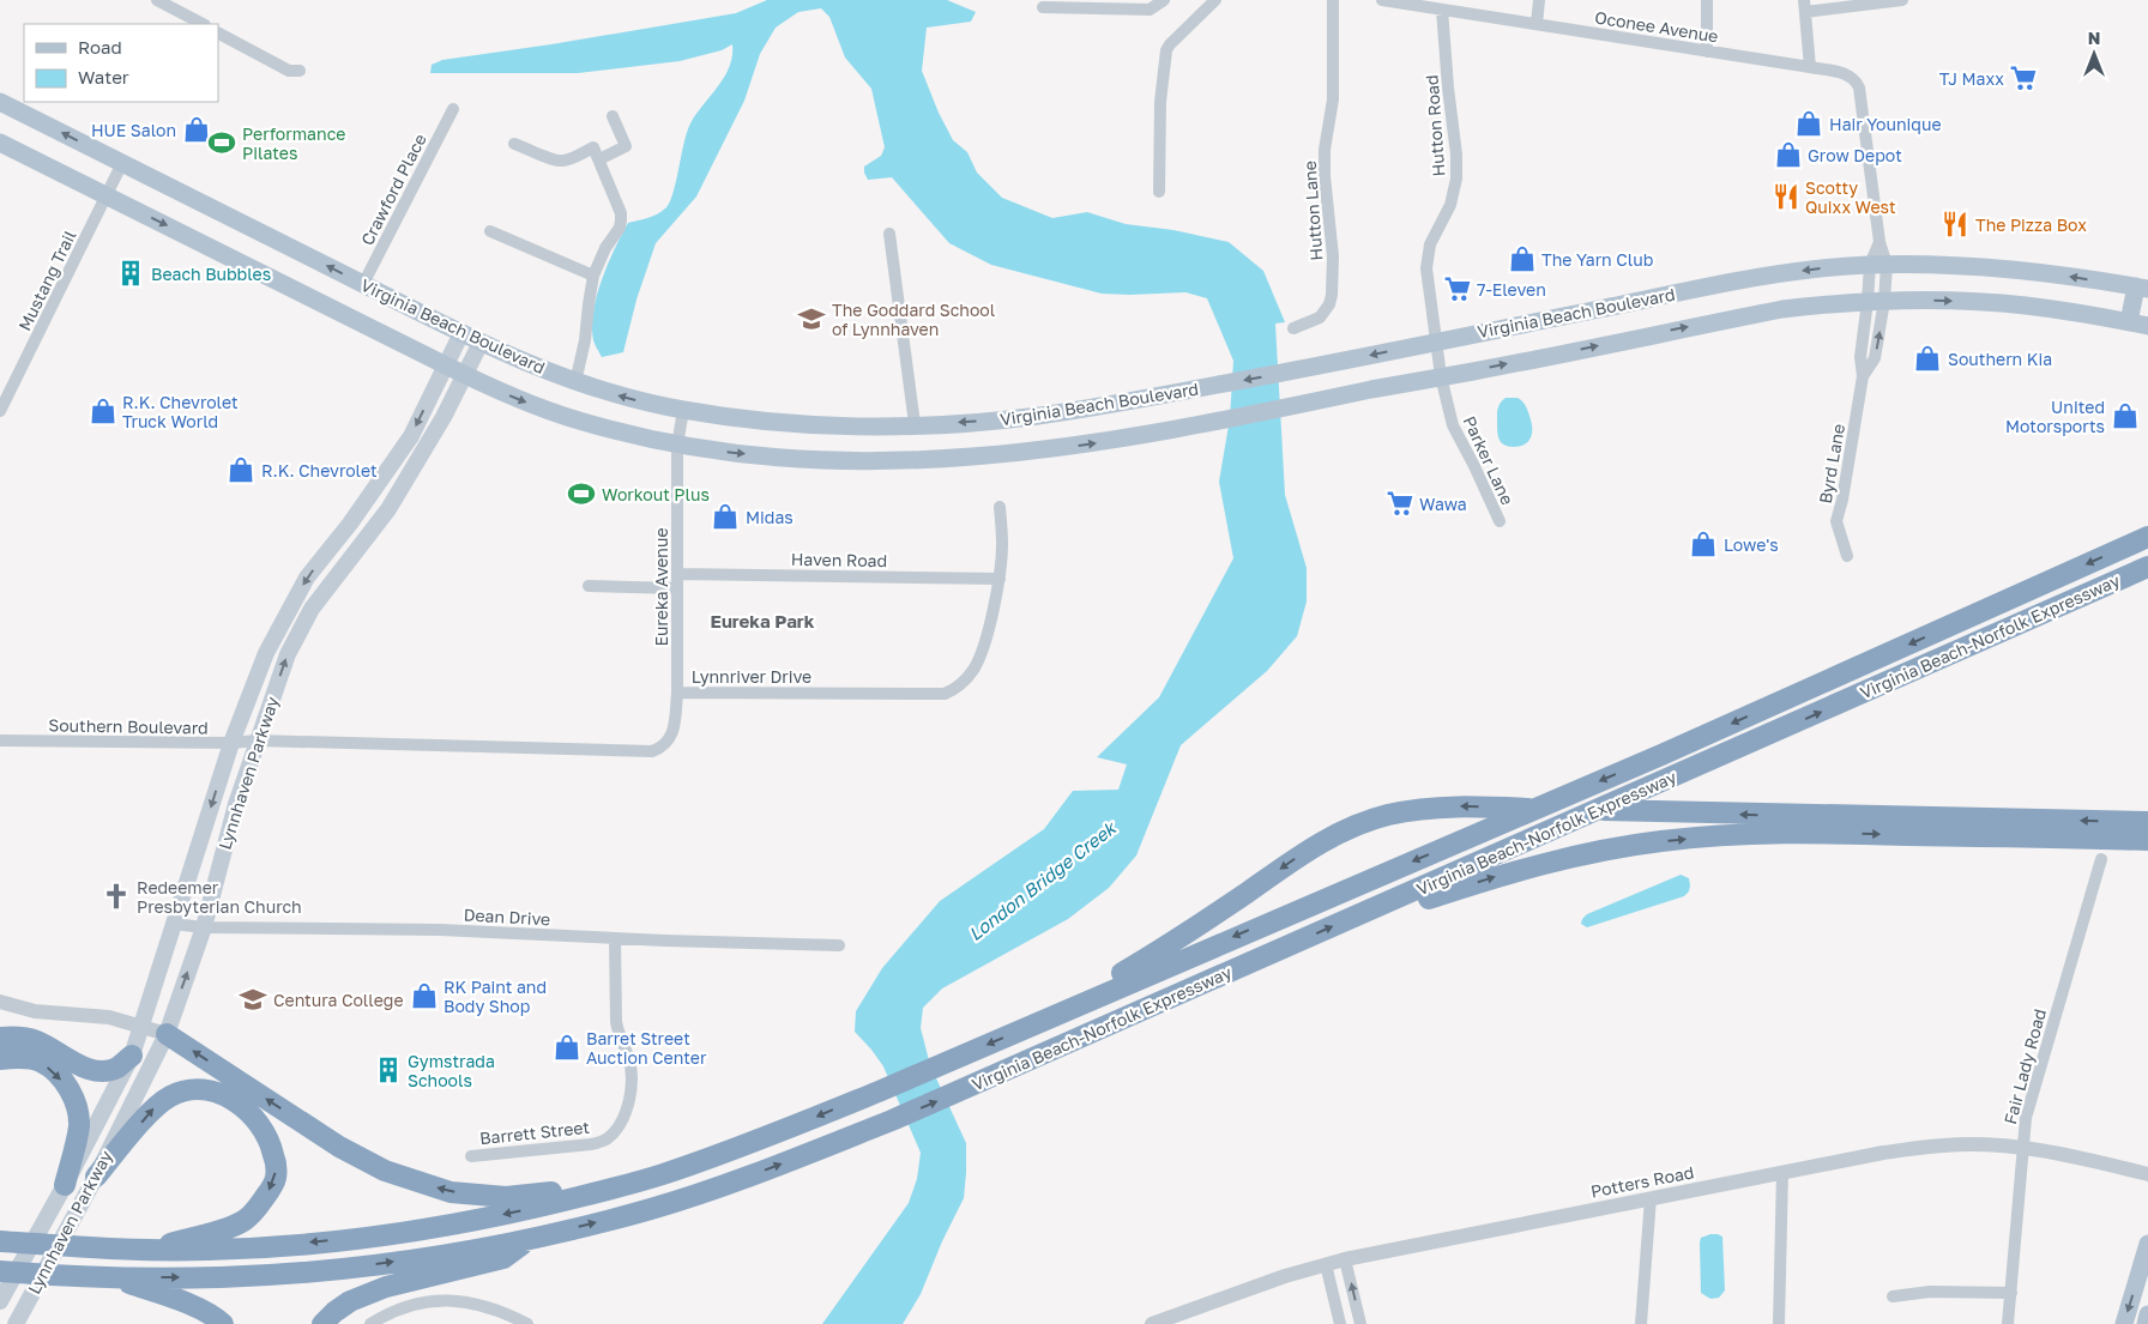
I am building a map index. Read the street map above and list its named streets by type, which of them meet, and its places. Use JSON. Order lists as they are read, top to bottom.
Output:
{
  "streets": {
    "highway": ["Virginia Beach-Norfolk Expressway"],
    "main road": ["Virginia Beach Boulevard", "Lynnhaven Parkway"],
    "street": [
      "Oconee Avenue",
      "Hutton Road",
      "Crawford Place",
      "Hutton Lane",
      "Mustang Trail",
      "Parker Lane",
      "Byrd Lane",
      "Haven Road",
      "Eureka Avenue",
      "Lynnriver Drive",
      "Southern Boulevard",
      "Dean Drive",
      "Fair Lady Road",
      "Barrett Street",
      "Potters Road"
    ]
  },
  "crossings": [
    ["Oconee Avenue", "Hutton Road"],
    ["Oconee Avenue", "Byrd Lane"],
    ["Hutton Road", "Virginia Beach Boulevard"],
    ["Hutton Road", "Parker Lane"],
    ["Crawford Place", "Virginia Beach Boulevard"],
    ["Mustang Trail", "Virginia Beach Boulevard"],
    ["Virginia Beach Boulevard", "Parker Lane"],
    ["Virginia Beach Boulevard", "Byrd Lane"],
    ["Virginia Beach Boulevard", "Eureka Avenue"],
    ["Virginia Beach Boulevard", "Lynnhaven Parkway"],
    ["Haven Road", "Eureka Avenue"],
    ["Haven Road", "Lynnriver Drive"],
    ["Eureka Avenue", "Lynnriver Drive"],
    ["Lynnriver Drive", "Southern Boulevard"],
    ["Lynnriver Drive", "Lynnhaven Parkway"],
    ["Southern Boulevard", "Lynnhaven Parkway"],
    ["Lynnhaven Parkway", "Dean Drive"],
    ["Dean Drive", "Barrett Street"],
    ["Fair Lady Road", "Potters Road"]
  ],
  "districts": ["Eureka Park"],
  "water": ["London Bridge Creek"],
  "places": {
    "supermarket": ["TJ Maxx", "7-Eleven", "Wawa"],
    "shop": [
      "Hair Younique",
      "HUE Salon",
      "Grow Depot",
      "The Yarn Club",
      "Southern Kia",
      "R.K. Chevrolet Truck World",
      "United Motorsports",
      "R.K. Chevrolet",
      "Midas",
      "Lowe's",
      "RK Paint and Body Shop",
      "Barret Street Auction Center"
    ],
    "sports": ["Performance Pilates", "Workout Plus"],
    "restaurant": ["Scotty Quixx West", "The Pizza Box"],
    "building": ["Beach Bubbles", "Gymstrada Schools"],
    "school or university": ["The Goddard School of Lynnhaven", "Centura College"],
    "church": ["Redeemer Presbyterian Church"]
  },
  "legend": ["Road", "Water"],
  "north": "top"
}
